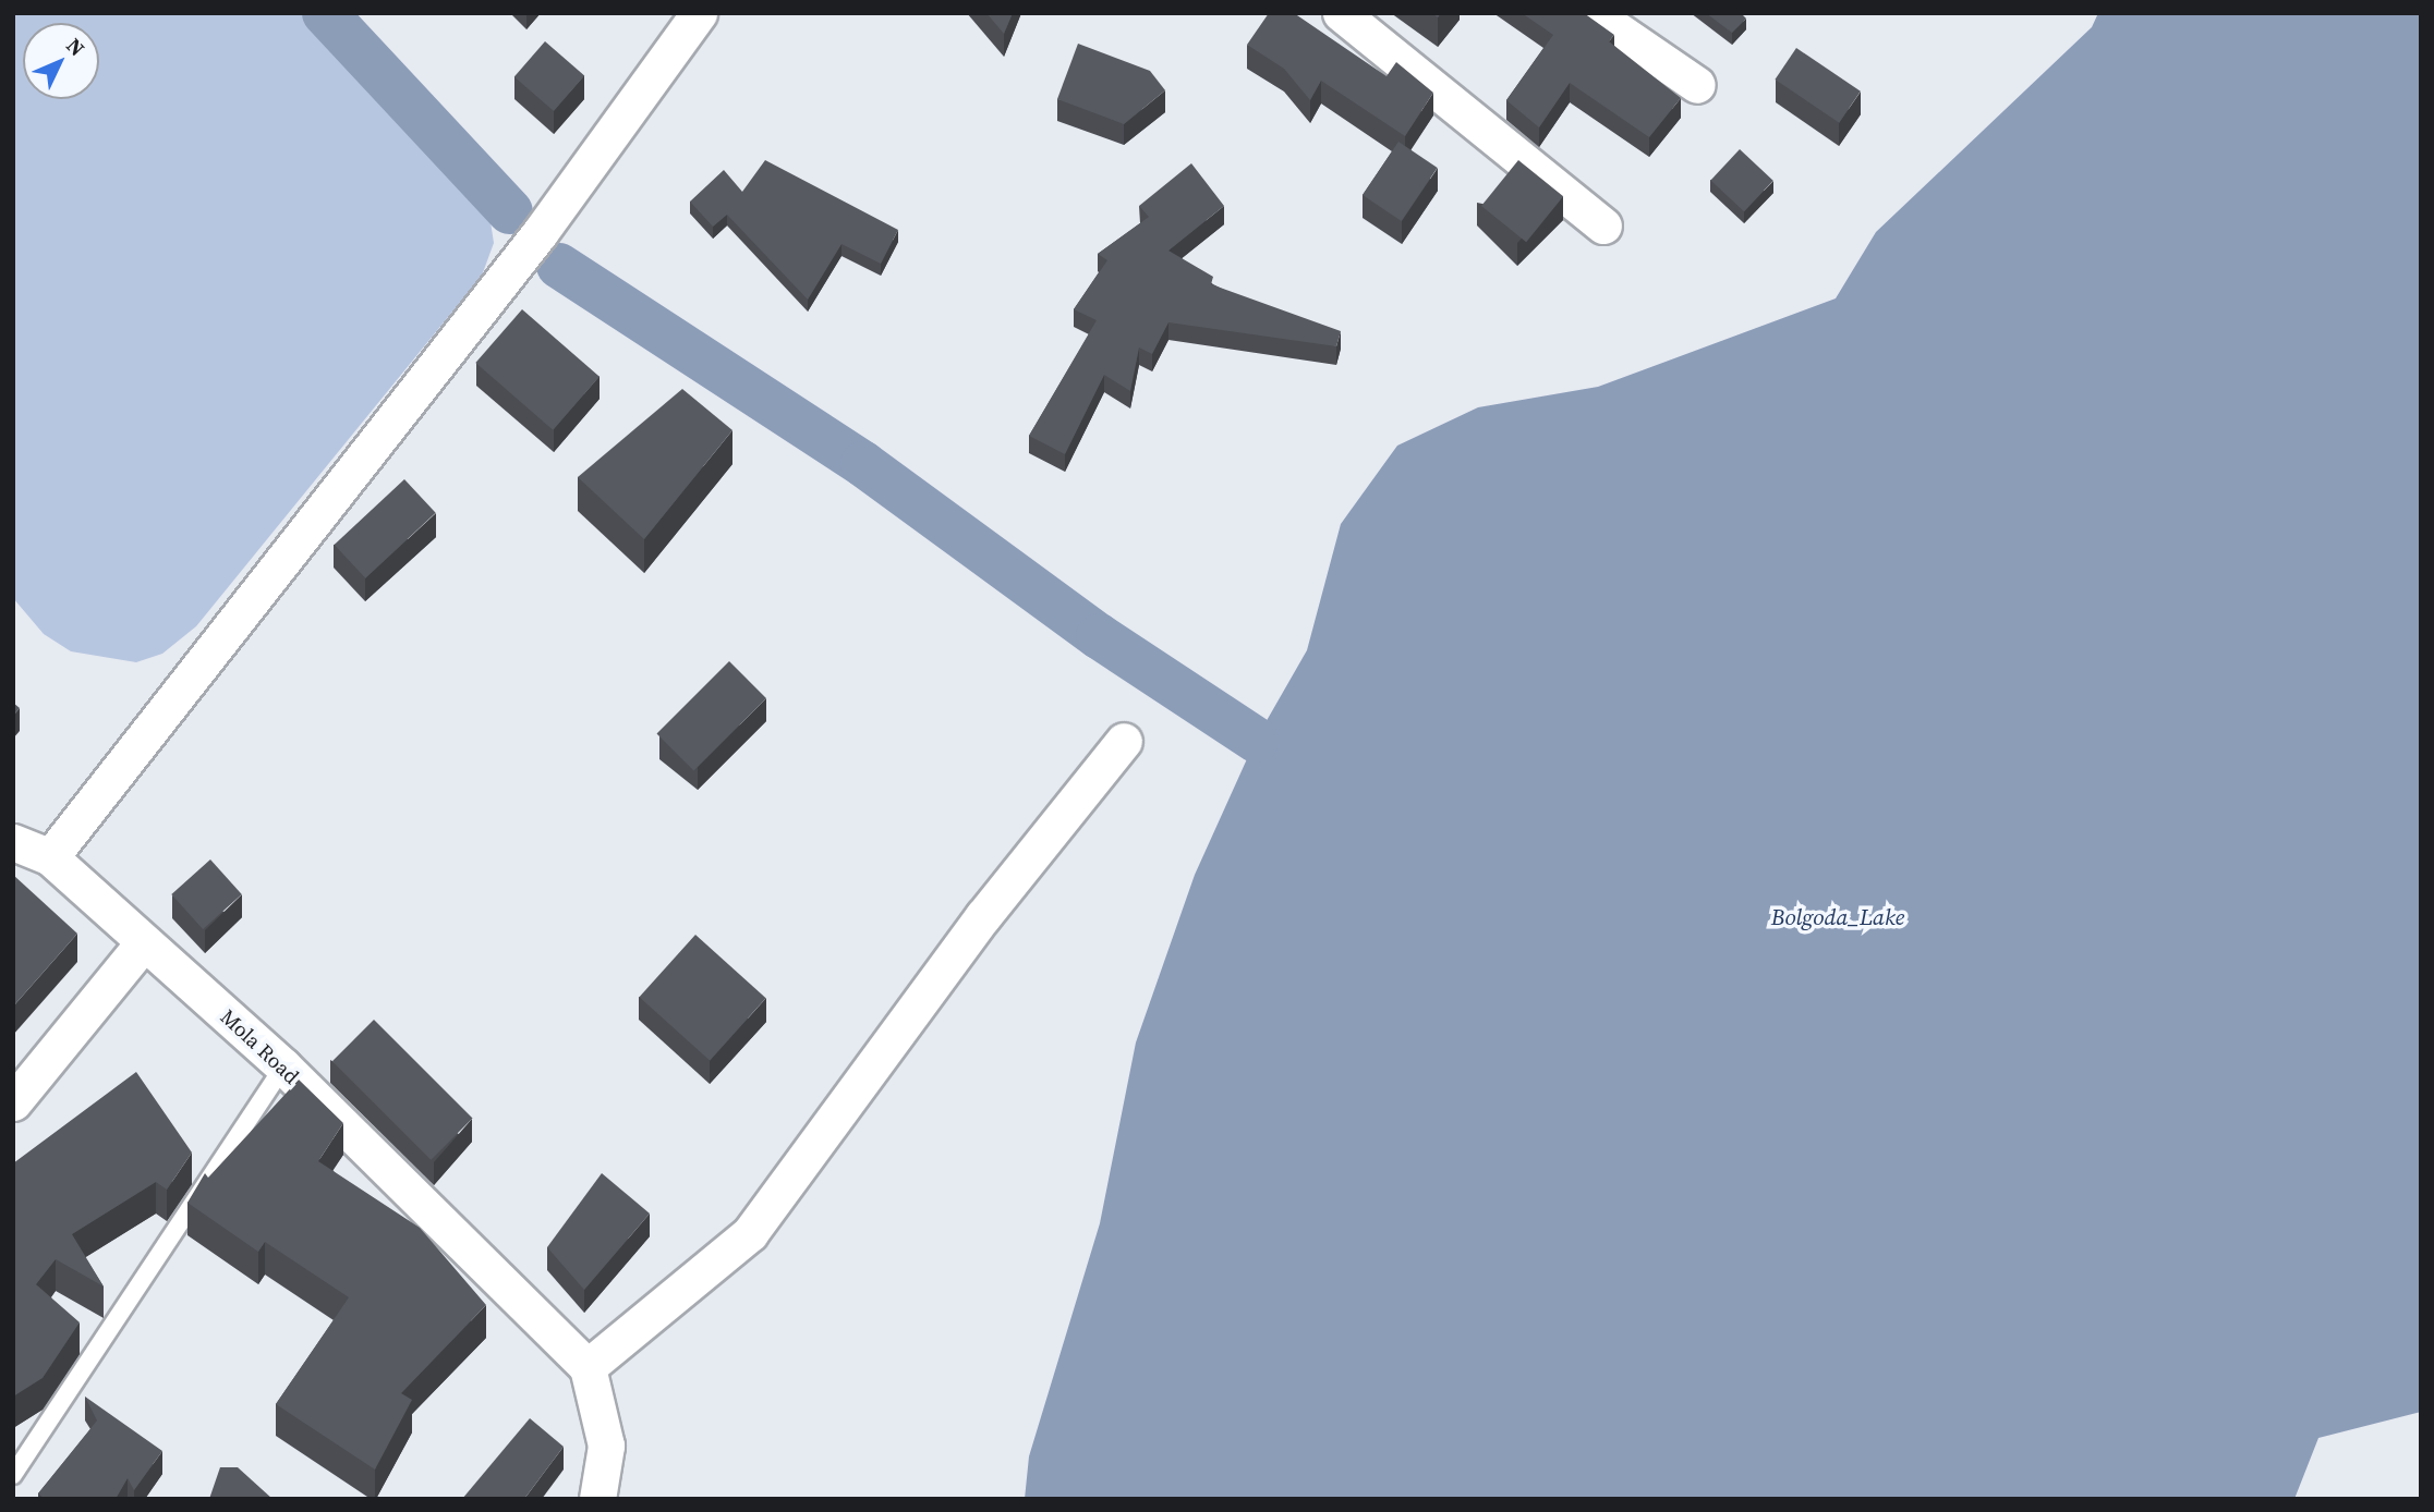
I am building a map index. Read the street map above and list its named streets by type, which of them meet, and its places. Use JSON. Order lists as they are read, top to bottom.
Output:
{
  "streets": {
    "street": ["Mola Road"]
  },
  "water": ["Bolgoda_Lake"],
  "north": "top right"
}
